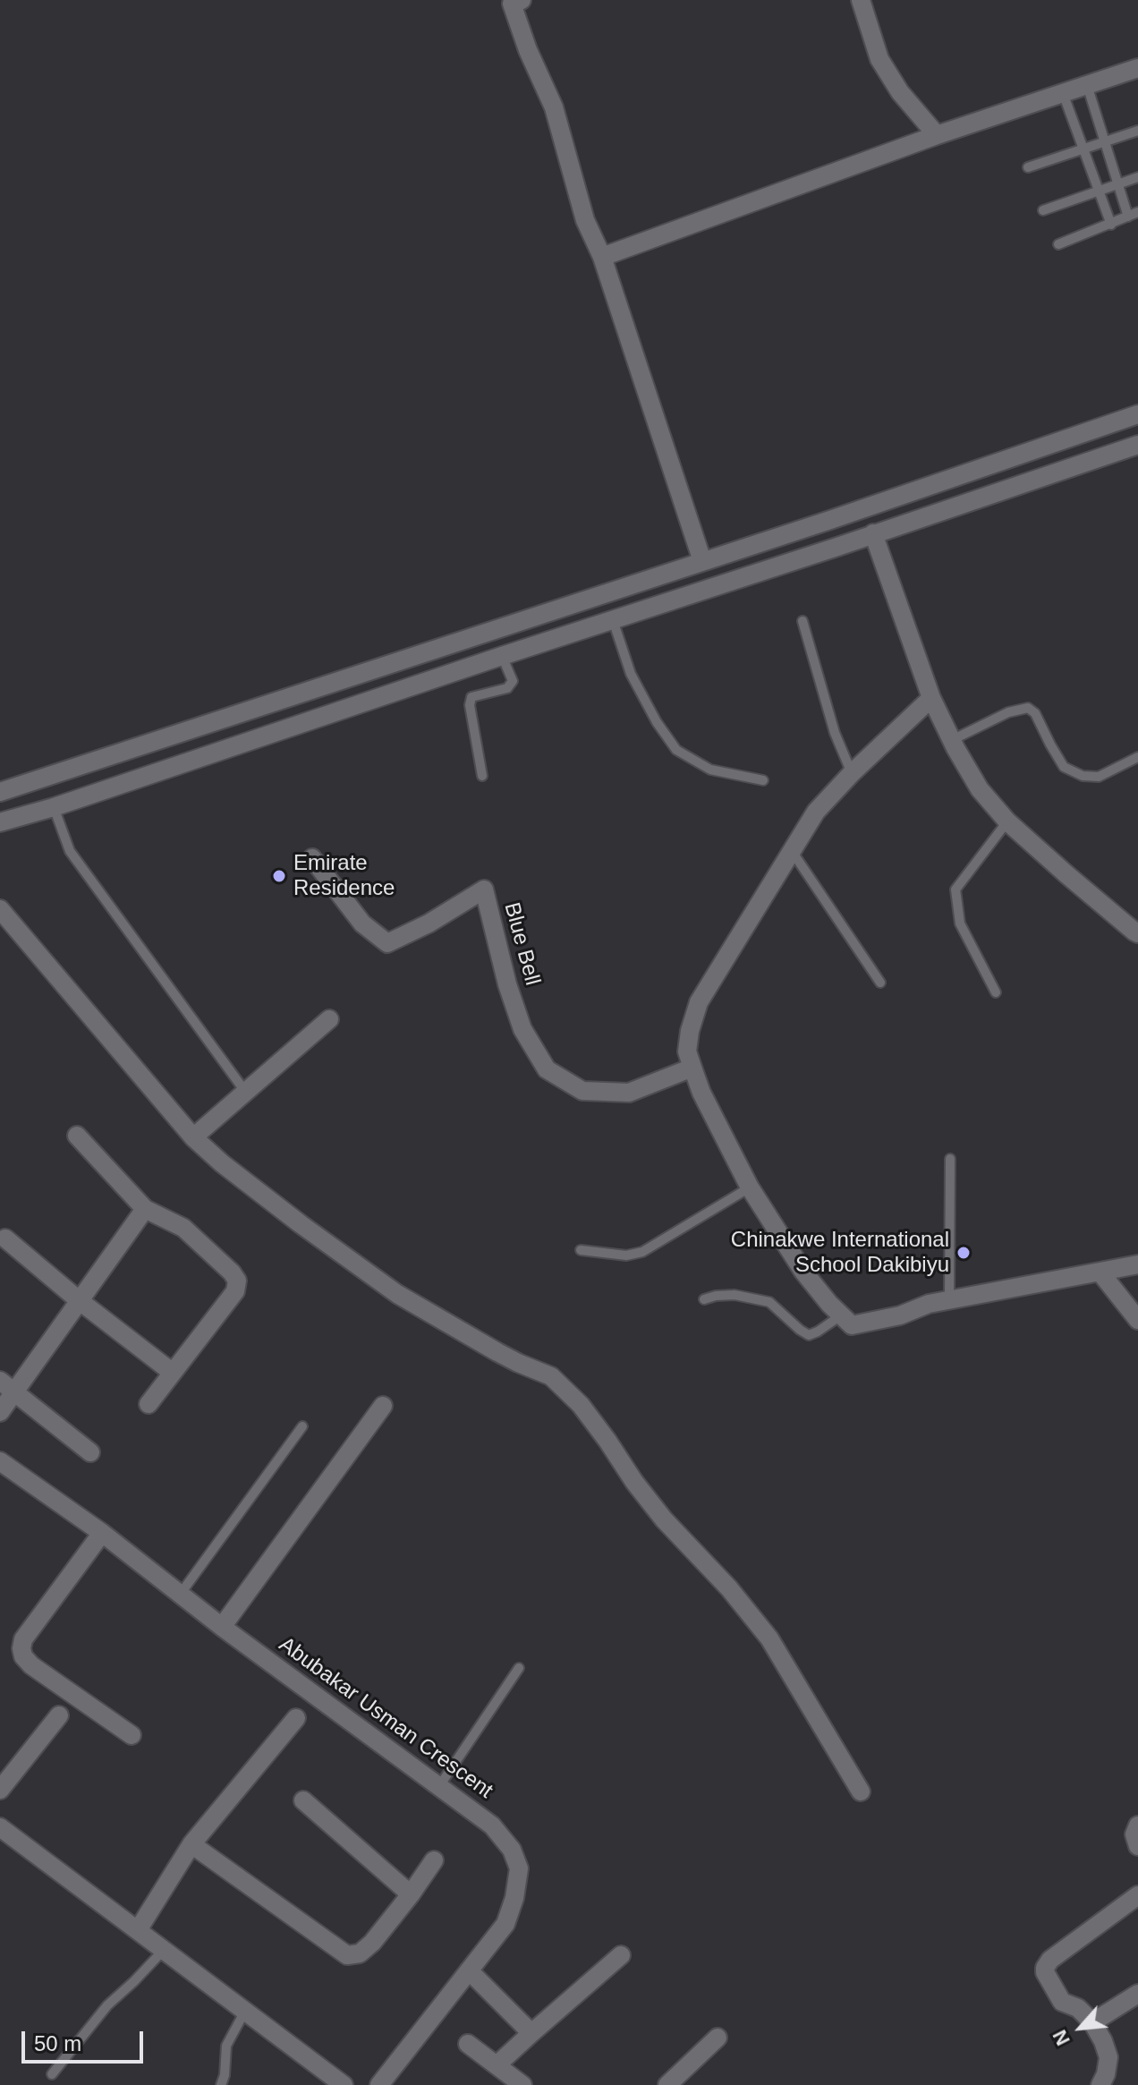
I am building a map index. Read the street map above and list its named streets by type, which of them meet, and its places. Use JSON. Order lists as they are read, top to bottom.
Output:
{
  "streets": {
    "street": ["Blue Bell", "Abubakar Usman Crescent"]
  },
  "places": ["Emirate Residence", "Chinakwe International School Dakibiyu"],
  "scale_bar": "50 m",
  "north": "bottom left"
}
